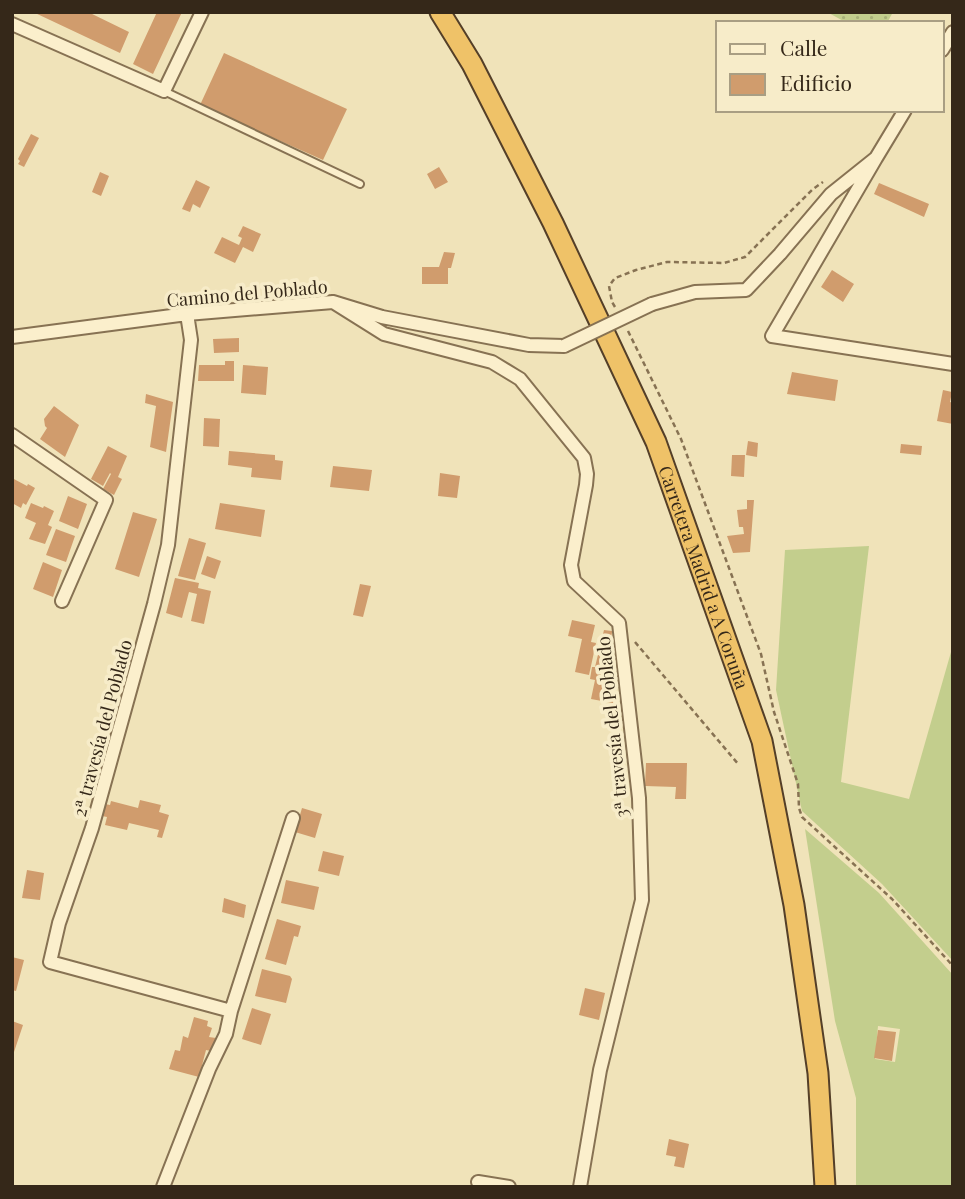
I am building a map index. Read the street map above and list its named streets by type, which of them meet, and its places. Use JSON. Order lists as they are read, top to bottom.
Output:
{
  "streets": {
    "highway": ["Carretera Madrid a A Coruña"],
    "street": ["Camino del Poblado", "3ª travesía del Poblado", "2ª travesía del Poblado"]
  },
  "crossings": [
    ["Camino del Poblado", "3ª travesía del Poblado"],
    ["Camino del Poblado", "2ª travesía del Poblado"]
  ],
  "legend": ["Calle", "Edificio"]
}
